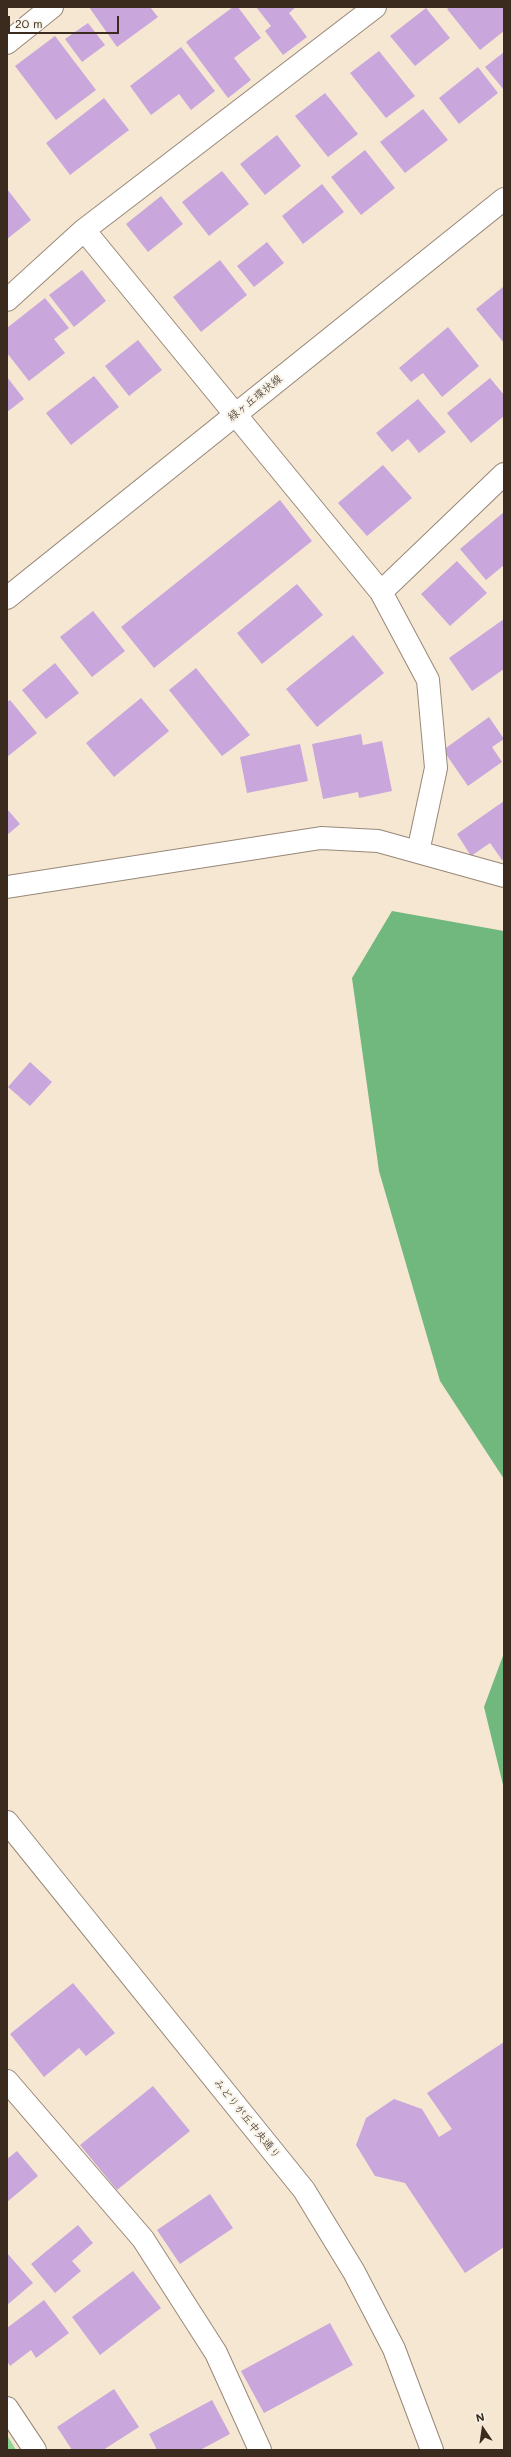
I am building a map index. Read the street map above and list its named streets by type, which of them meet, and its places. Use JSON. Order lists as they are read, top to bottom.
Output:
{
  "streets": {
    "street": ["緑ヶ丘環状線", "みどりが丘中央通り"]
  },
  "scale_bar": "20 m",
  "north": "top"
}
